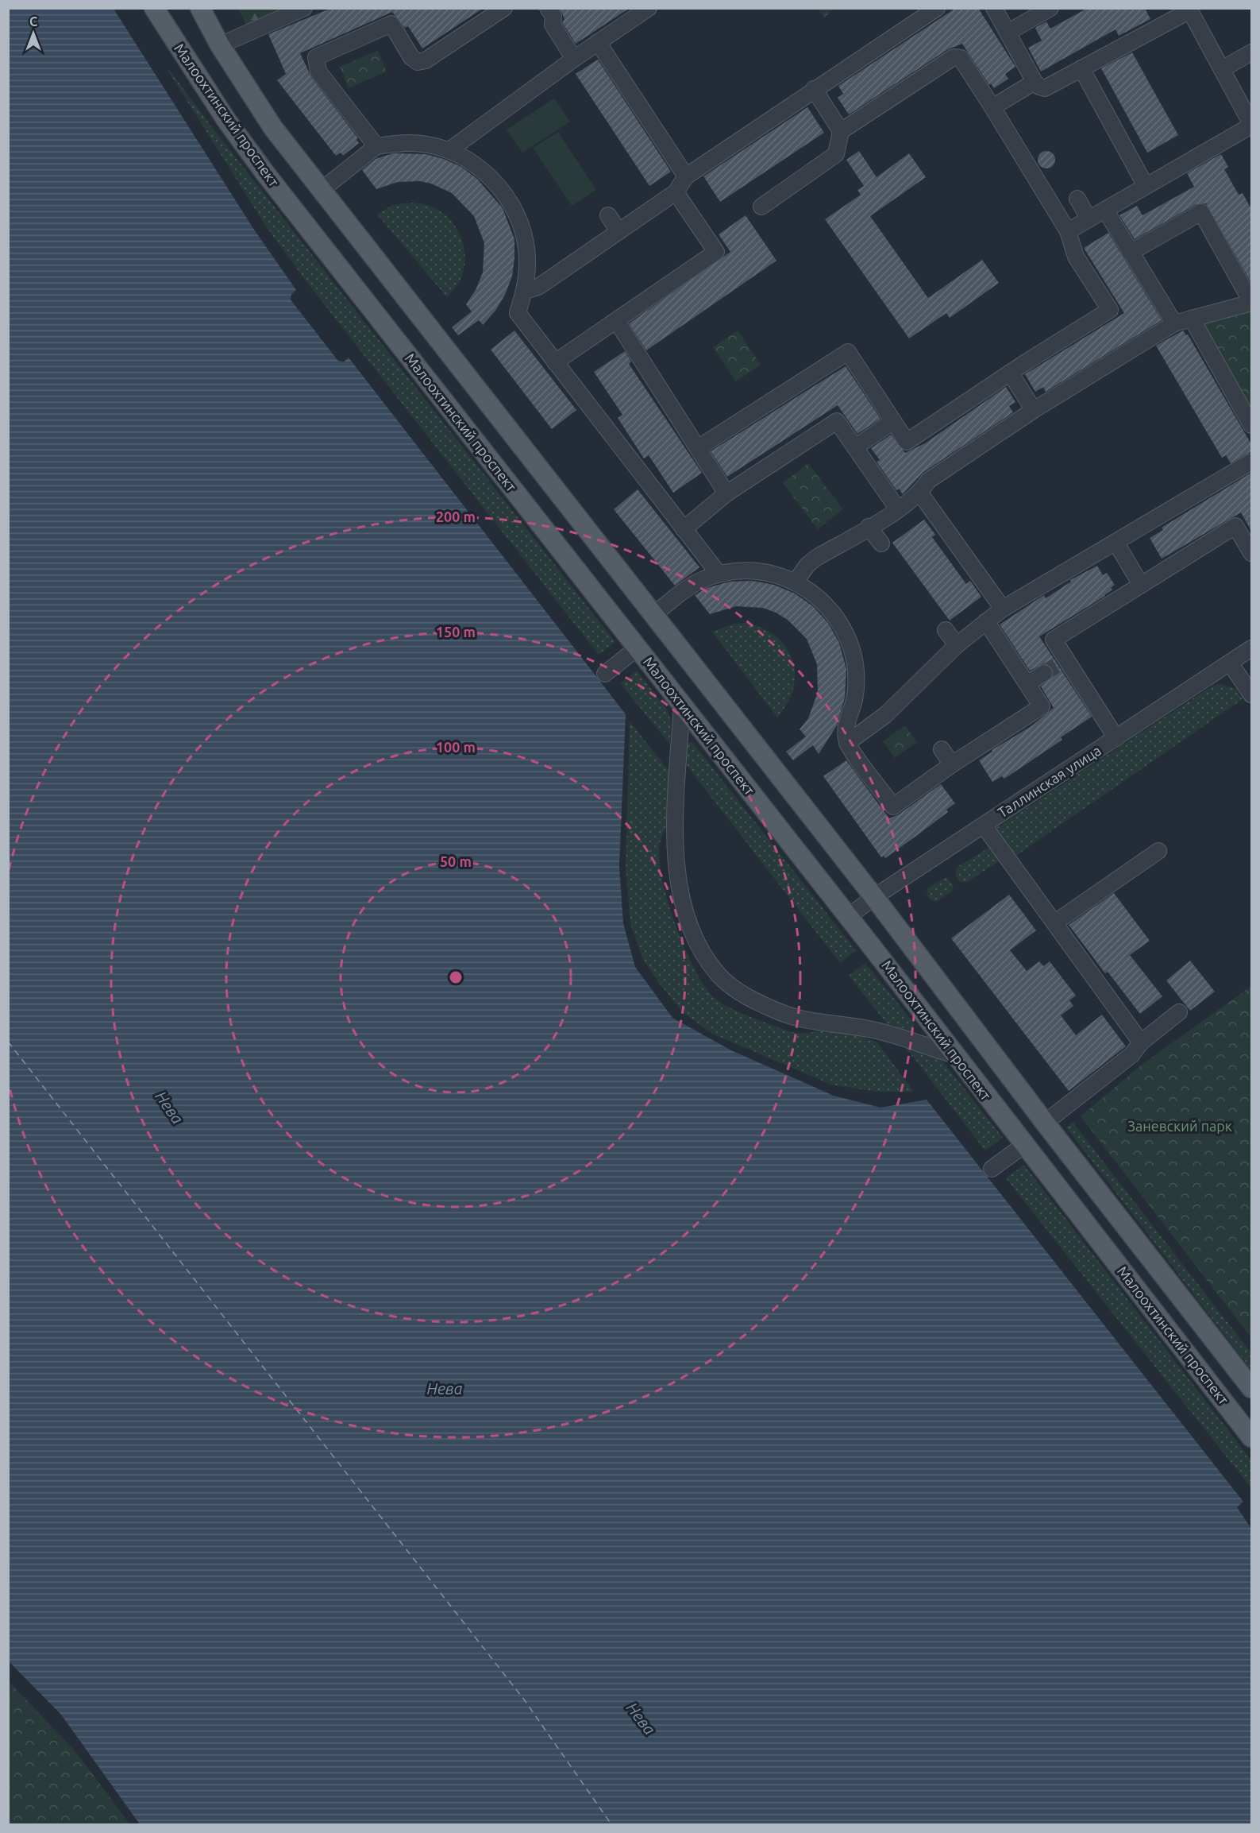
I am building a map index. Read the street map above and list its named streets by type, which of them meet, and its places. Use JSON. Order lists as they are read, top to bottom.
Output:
{
  "streets": {
    "main road": ["Малоохтинский проспект"],
    "street": ["Таллинская улица"]
  },
  "crossings": [
    ["Малоохтинский проспект", "Таллинская улица"]
  ],
  "water": ["Нева"],
  "parks": ["Заневский парк"],
  "north": "top",
  "rings": [
    "200 m",
    "150 m",
    "100 m",
    "50 m"
  ]
}
